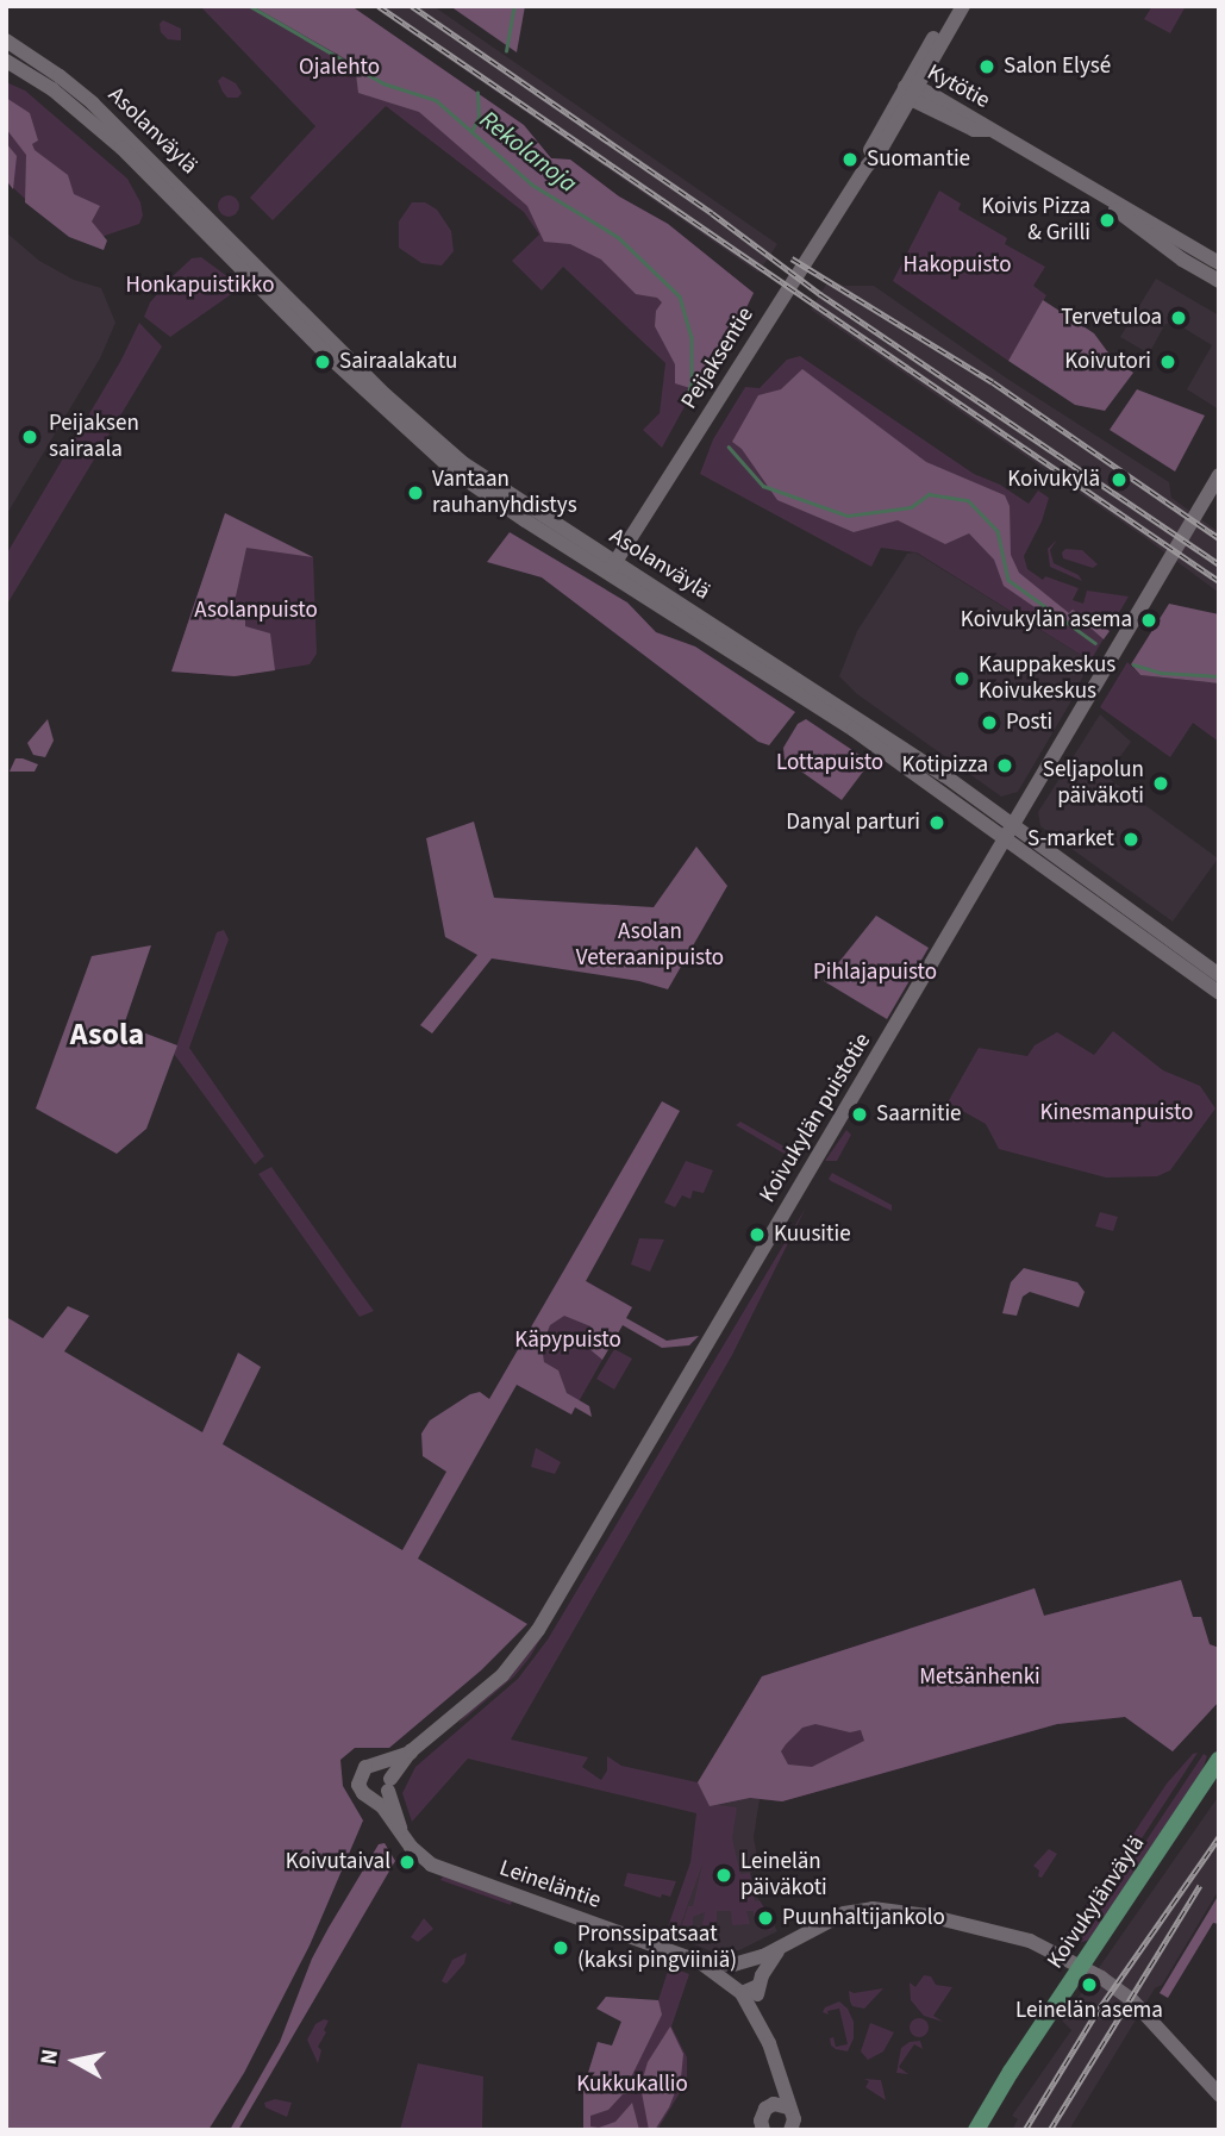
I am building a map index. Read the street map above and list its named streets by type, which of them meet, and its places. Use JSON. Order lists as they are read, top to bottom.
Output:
{
  "streets": {
    "main road": [
      "Kytötie",
      "Asolanväylä",
      "Peijaksentie",
      "Koivukylän puistotie",
      "Leineläntie",
      "Koivukylänväylä"
    ]
  },
  "crossings": [
    ["Kytötie", "Peijaksentie"],
    ["Asolanväylä", "Peijaksentie"],
    ["Asolanväylä", "Koivukylän puistotie"],
    ["Koivukylän puistotie", "Leineläntie"]
  ],
  "districts": ["Asola"],
  "water": ["Rekolanoja"],
  "parks": [
    "Ojalehto",
    "Hakopuisto",
    "Honkapuistikko",
    "Asolanpuisto",
    "Lottapuisto",
    "Asolan Veteraanipuisto",
    "Pihlajapuisto",
    "Kinesmanpuisto",
    "Käpypuisto",
    "Metsänhenki",
    "Kukkukallio"
  ],
  "places": [
    "Salon Elysé",
    "Suomantie",
    "Koivis Pizza & Grilli",
    "Tervetuloa",
    "Sairaalakatu",
    "Koivutori",
    "Peijaksen sairaala",
    "Koivukylä",
    "Vantaan rauhanyhdistys",
    "Koivukylän asema",
    "Kauppakeskus Koivukeskus",
    "Posti",
    "Kotipizza",
    "Seljapolun päiväkoti",
    "Danyal parturi",
    "S-market",
    "Saarnitie",
    "Kuusitie",
    "Koivutaival",
    "Leinelän päiväkoti",
    "Puunhaltijankolo",
    "Pronssipatsaat (kaksi pingviiniä)",
    "Leinelän asema"
  ],
  "north": "left"
}
